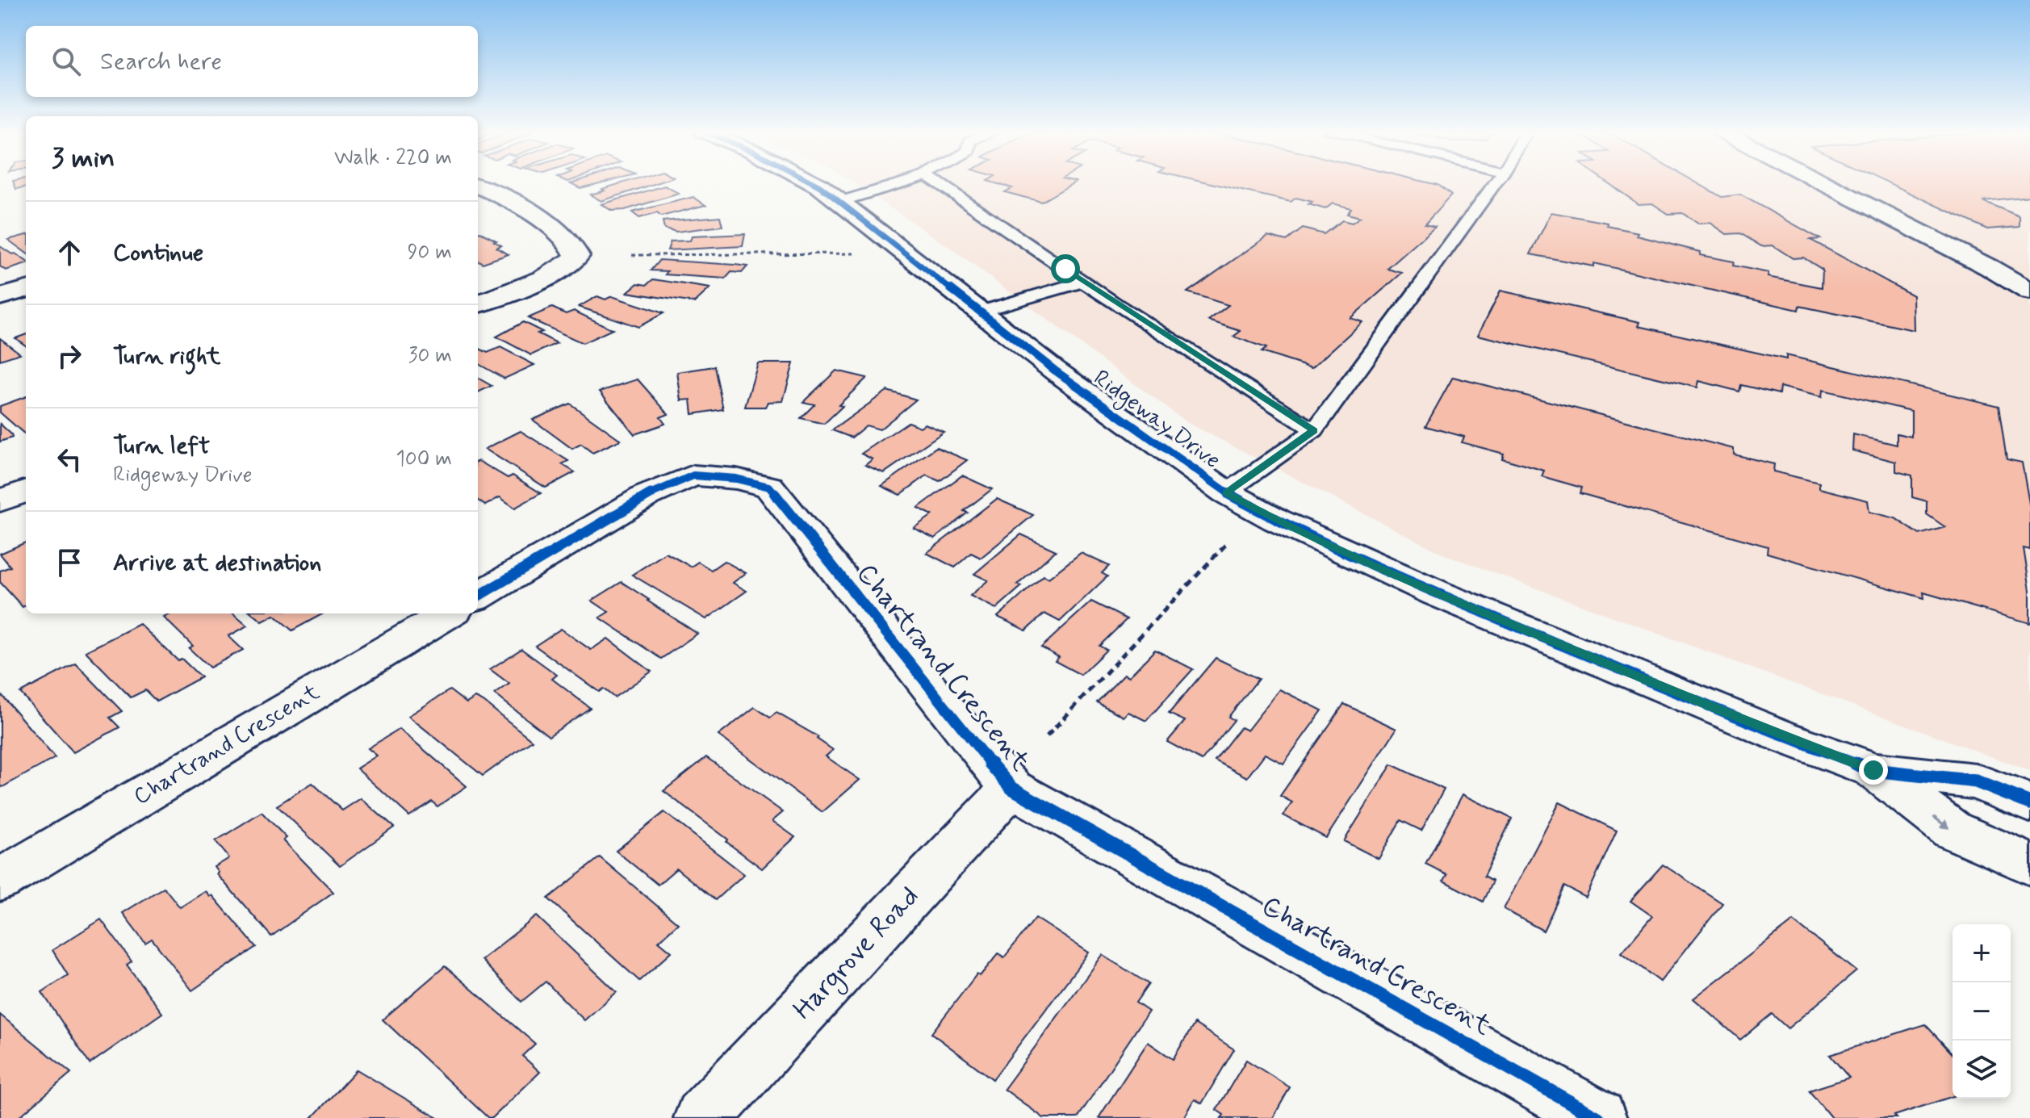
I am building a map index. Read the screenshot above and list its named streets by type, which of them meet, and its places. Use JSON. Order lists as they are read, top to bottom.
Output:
{
  "streets": {
    "street": ["Ridgeway Drive", "Chartrand Crescent", "Hargrove Road"]
  },
  "crossings": [
    ["Chartrand Crescent", "Hargrove Road"]
  ],
  "page": {
    "search": "Search here",
    "heading": ["3 min", "Walk · 220 m"],
    "list": [
      ["Continue", "90 m"],
      ["Turn right", "30 m"],
      ["Turn left", "Ridgeway Drive", "100 m"],
      "Arrive at destination"
    ],
    "map_buttons": ["+", "−"]
  }
}
